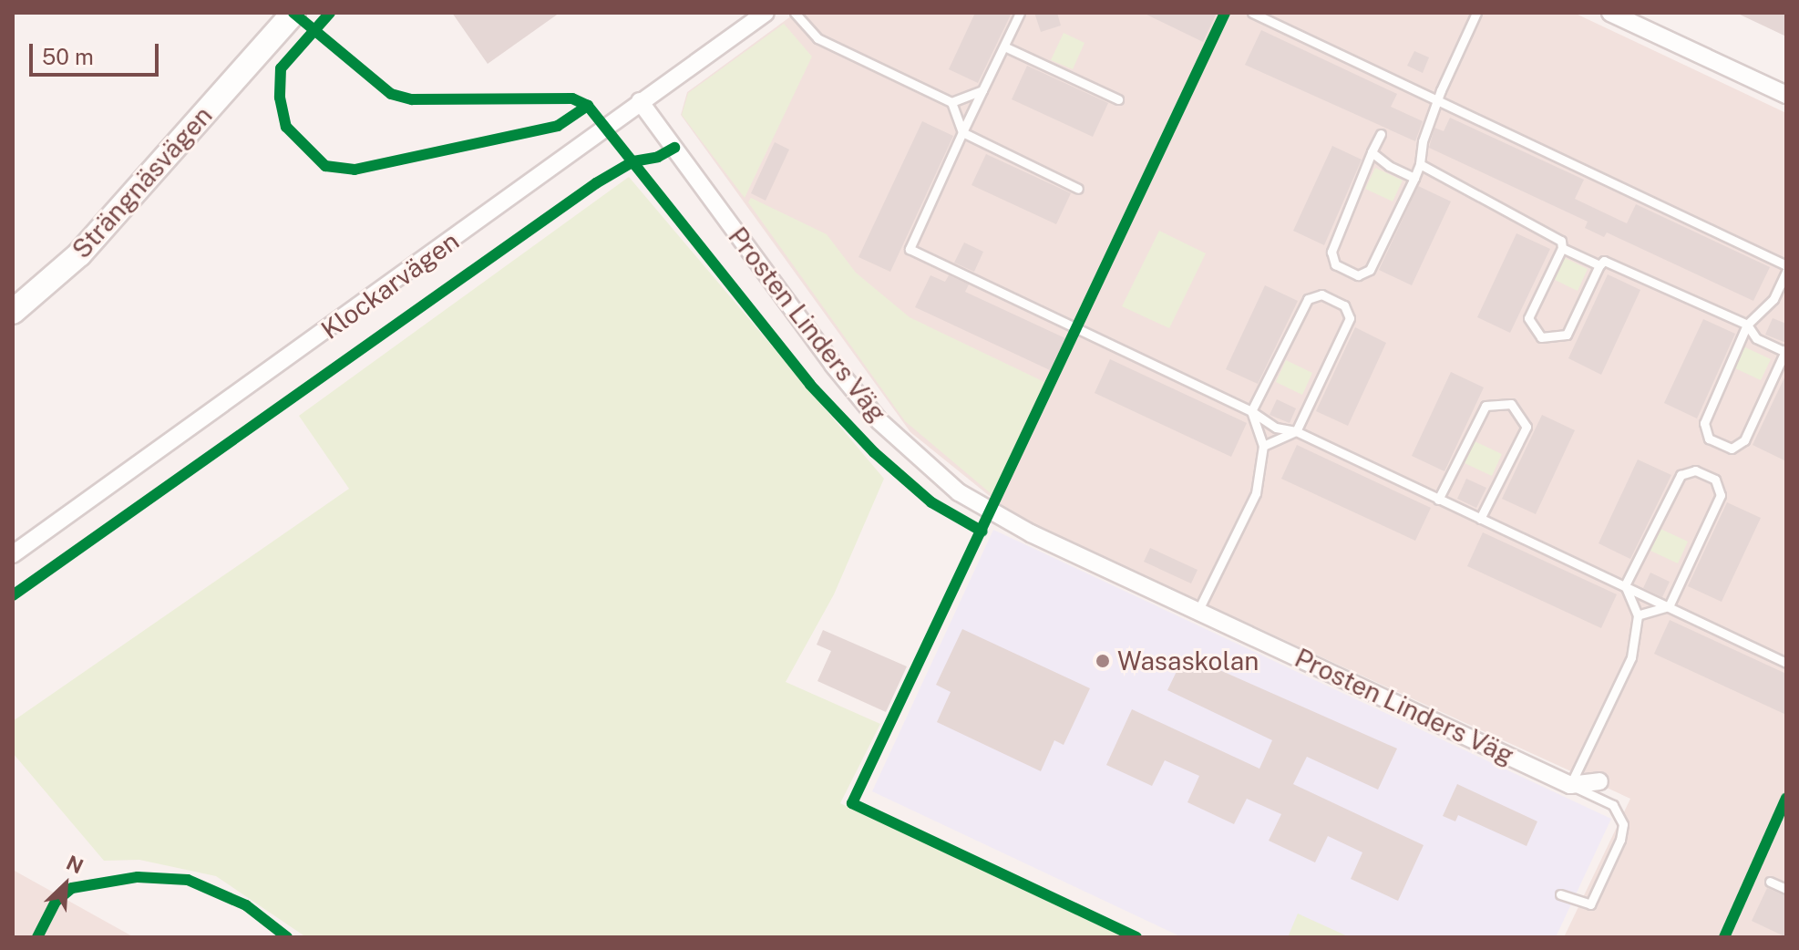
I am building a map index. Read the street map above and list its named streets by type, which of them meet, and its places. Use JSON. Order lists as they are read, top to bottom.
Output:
{
  "streets": {
    "main road": ["Strängnäsvägen"],
    "street": ["Klockarvägen", "Prosten Linders Väg"]
  },
  "crossings": [
    ["Klockarvägen", "Prosten Linders Väg"]
  ],
  "places": ["Wasaskolan"],
  "scale_bar": "50 m",
  "north": "top right"
}
